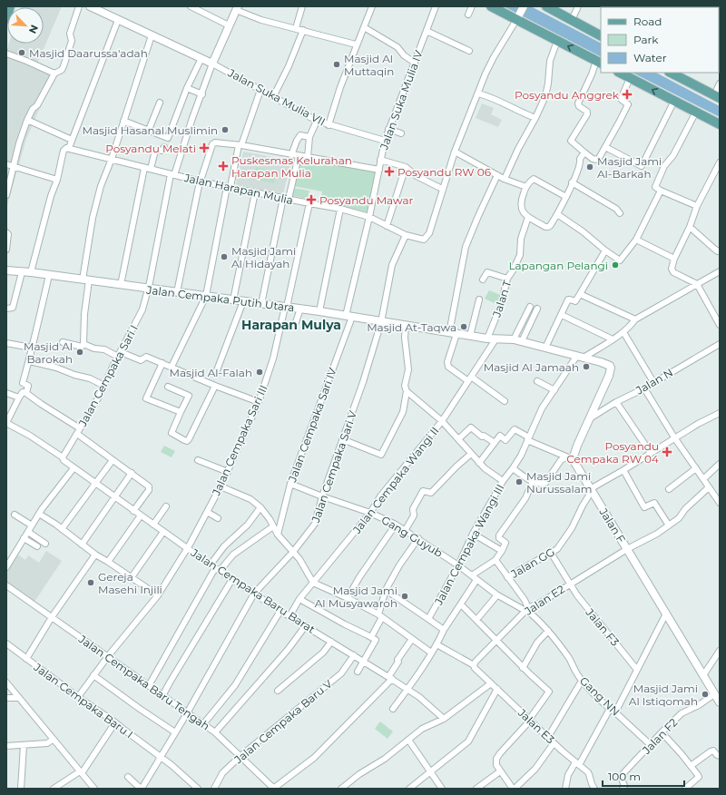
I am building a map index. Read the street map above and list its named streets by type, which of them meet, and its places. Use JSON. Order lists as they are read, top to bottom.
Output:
{
  "streets": {
    "street": [
      "Jalan Suka Mulia VII",
      "Jalan Suka Mulia IV",
      "Jalan Harapan Mulia",
      "Jalan Cempaka Putih Utara",
      "Jalan T",
      "Jalan Cempaka Sari I",
      "Jalan N",
      "Jalan Cempaka Sari IV",
      "Jalan Cempaka Sari III",
      "Jalan Cempaka Sari V",
      "Jalan Cempaka Wangi II",
      "Jalan F",
      "Gang Guyub",
      "Jalan Cempaka Wangi III",
      "Jalan GG",
      "Jalan Cempaka Baru Barat",
      "Jalan E2",
      "Jalan F3",
      "Jalan Cempaka Baru Tengah",
      "Gang NN",
      "Jalan Cempaka Baru I",
      "Jalan Cempaka Baru V",
      "Jalan E3",
      "Jalan F2"
    ]
  },
  "crossings": [
    ["Jalan Suka Mulia VII", "Jalan Suka Mulia IV"],
    ["Jalan Suka Mulia VII", "Jalan Cempaka Sari I"],
    ["Jalan Suka Mulia IV", "Jalan Harapan Mulia"],
    ["Jalan Suka Mulia IV", "Jalan Cempaka Sari IV"],
    ["Jalan Harapan Mulia", "Jalan Cempaka Sari I"],
    ["Jalan Harapan Mulia", "Jalan Cempaka Sari IV"],
    ["Jalan Harapan Mulia", "Jalan Cempaka Sari III"],
    ["Jalan Harapan Mulia", "Jalan Cempaka Sari V"],
    ["Jalan Cempaka Putih Utara", "Jalan T"],
    ["Jalan Cempaka Putih Utara", "Jalan Cempaka Sari I"],
    ["Jalan Cempaka Putih Utara", "Jalan Cempaka Sari IV"],
    ["Jalan Cempaka Putih Utara", "Jalan Cempaka Sari III"],
    ["Jalan Cempaka Putih Utara", "Jalan Cempaka Sari V"],
    ["Jalan Cempaka Putih Utara", "Jalan Cempaka Wangi II"],
    ["Jalan Cempaka Putih Utara", "Jalan Cempaka Wangi III"],
    ["Jalan Cempaka Sari I", "Jalan Cempaka Baru Barat"],
    ["Jalan Cempaka Sari IV", "Gang Guyub"],
    ["Jalan Cempaka Sari III", "Jalan Cempaka Baru Barat"],
    ["Jalan Cempaka Sari III", "Jalan Cempaka Baru Tengah"],
    ["Jalan Cempaka Sari III", "Jalan Cempaka Baru I"],
    ["Jalan Cempaka Sari V", "Gang Guyub"],
    ["Jalan Cempaka Sari V", "Jalan Cempaka Baru Barat"],
    ["Jalan Cempaka Sari V", "Jalan Cempaka Baru Tengah"],
    ["Jalan Cempaka Sari V", "Jalan Cempaka Baru I"],
    ["Jalan Cempaka Wangi II", "Gang Guyub"],
    ["Jalan Cempaka Wangi II", "Jalan Cempaka Baru Barat"],
    ["Jalan F", "Jalan GG"],
    ["Jalan F", "Jalan E2"],
    ["Jalan F", "Jalan F2"],
    ["Gang Guyub", "Jalan Cempaka Wangi III"],
    ["Gang Guyub", "Jalan E2"],
    ["Gang Guyub", "Gang NN"],
    ["Jalan GG", "Jalan F3"],
    ["Jalan Cempaka Baru Barat", "Jalan Cempaka Baru V"],
    ["Jalan E2", "Jalan F3"],
    ["Jalan E2", "Gang NN"],
    ["Jalan E2", "Jalan E3"],
    ["Jalan Cempaka Baru Tengah", "Jalan Cempaka Baru V"],
    ["Gang NN", "Jalan F2"]
  ],
  "districts": ["Harapan Mulya"],
  "places": {
    "other": [
      "Masjid Daarussa'adah",
      "Masjid Al Muttaqin",
      "Masjid Hasanal Muslimin",
      "Masjid Jami Al-Barkah",
      "Masjid Jami Al Hidayah",
      "Lapangan Pelangi",
      "Masjid At-Taqwa",
      "Masjid Al Barokah",
      "Masjid Al Jamaah",
      "Masjid Al-Falah",
      "Masjid Jami Nurussalam",
      "Gereja Masehi Injili",
      "Masjid Jami Al Musyawaroh",
      "Masjid Jami Al Istiqomah"
    ],
    "health": [
      "Posyandu Anggrek",
      "Posyandu Melati",
      "Puskesmas Kelurahan Harapan Mulia",
      "Posyandu RW 06",
      "Posyandu Mawar",
      "Posyandu Cempaka RW 04"
    ]
  },
  "legend": ["Road", "Park", "Water"],
  "scale_bar": "100 m",
  "north": "bottom right"
}
